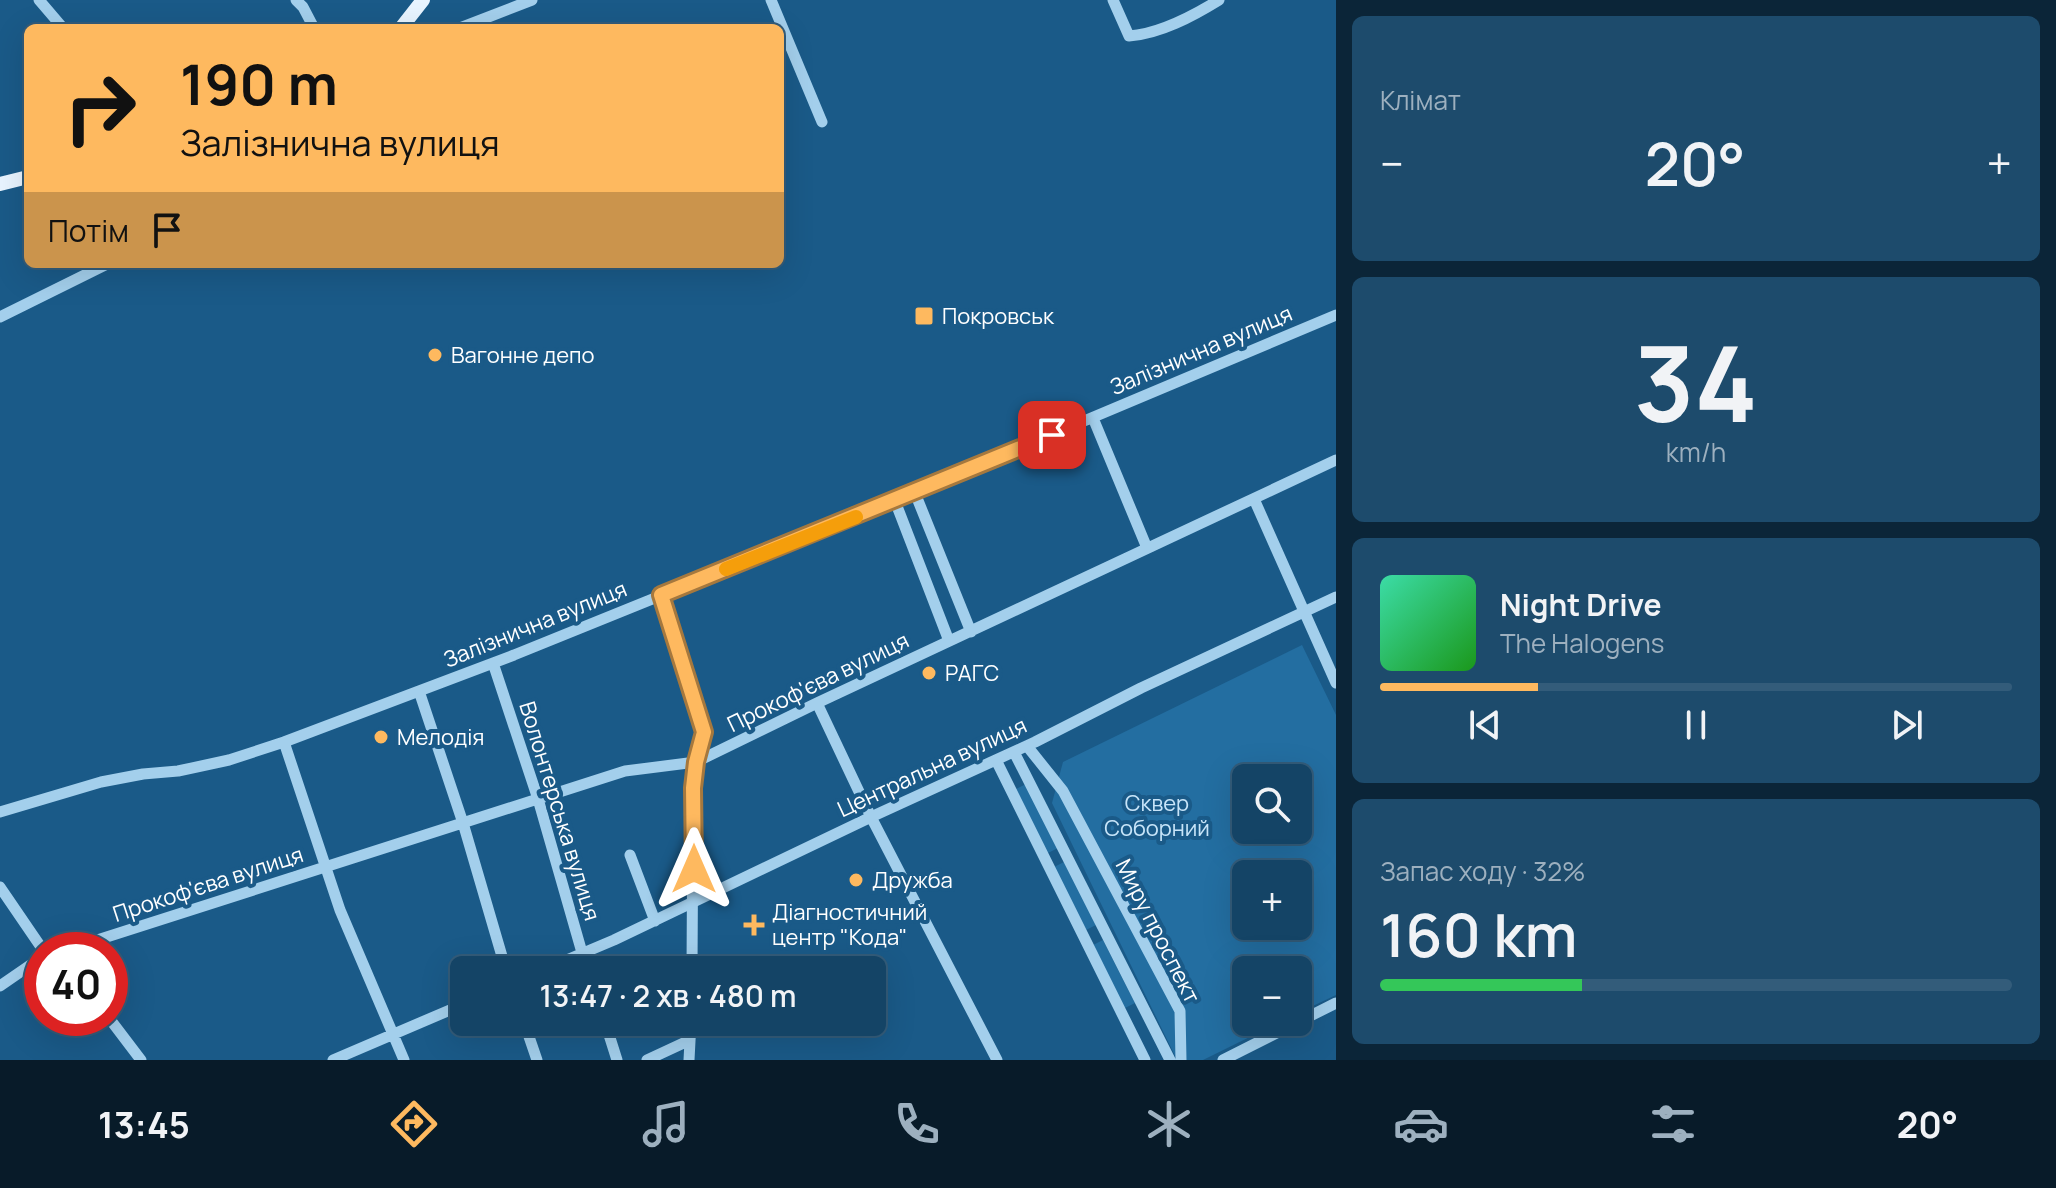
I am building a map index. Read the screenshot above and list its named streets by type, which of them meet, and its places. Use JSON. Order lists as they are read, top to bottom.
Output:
{
  "streets": {
    "street": [
      "Залізнична вулиця",
      "Прокоф'єва вулиця",
      "Центральна вулиця",
      "Волонтерська вулиця",
      "Миру проспект"
    ]
  },
  "crossings": [
    ["Залізнична вулиця", "Волонтерська вулиця"],
    ["Прокоф'єва вулиця", "Волонтерська вулиця"],
    ["Центральна вулиця", "Волонтерська вулиця"],
    ["Центральна вулиця", "Миру проспект"]
  ],
  "parks": ["Сквер Соборний"],
  "places": {
    "transit": ["Покровськ"],
    "other": [
      "Вагонне депо",
      "РАГС",
      "Мелодія",
      "Дружба"
    ],
    "health": ["Діагностичний центр \"Кода\""]
  },
  "page": {
    "tile": [
      "Клімат",
      ["34", "km/h"],
      ["Запас ходу · 32%", "160 km"]
    ],
    "turn": ["190 m", "Залізнична вулиця"],
    "heat": ["−", "20°", "+"],
    "then": "Потім",
    "song": ["Night Drive", "The Halogens"],
    "map_buttons": ["+", "−"],
    "limit": "40",
    "trip": "13:47 · 2 хв · 480 m",
    "tabs": ["13:45", "20°"]
  }
}
